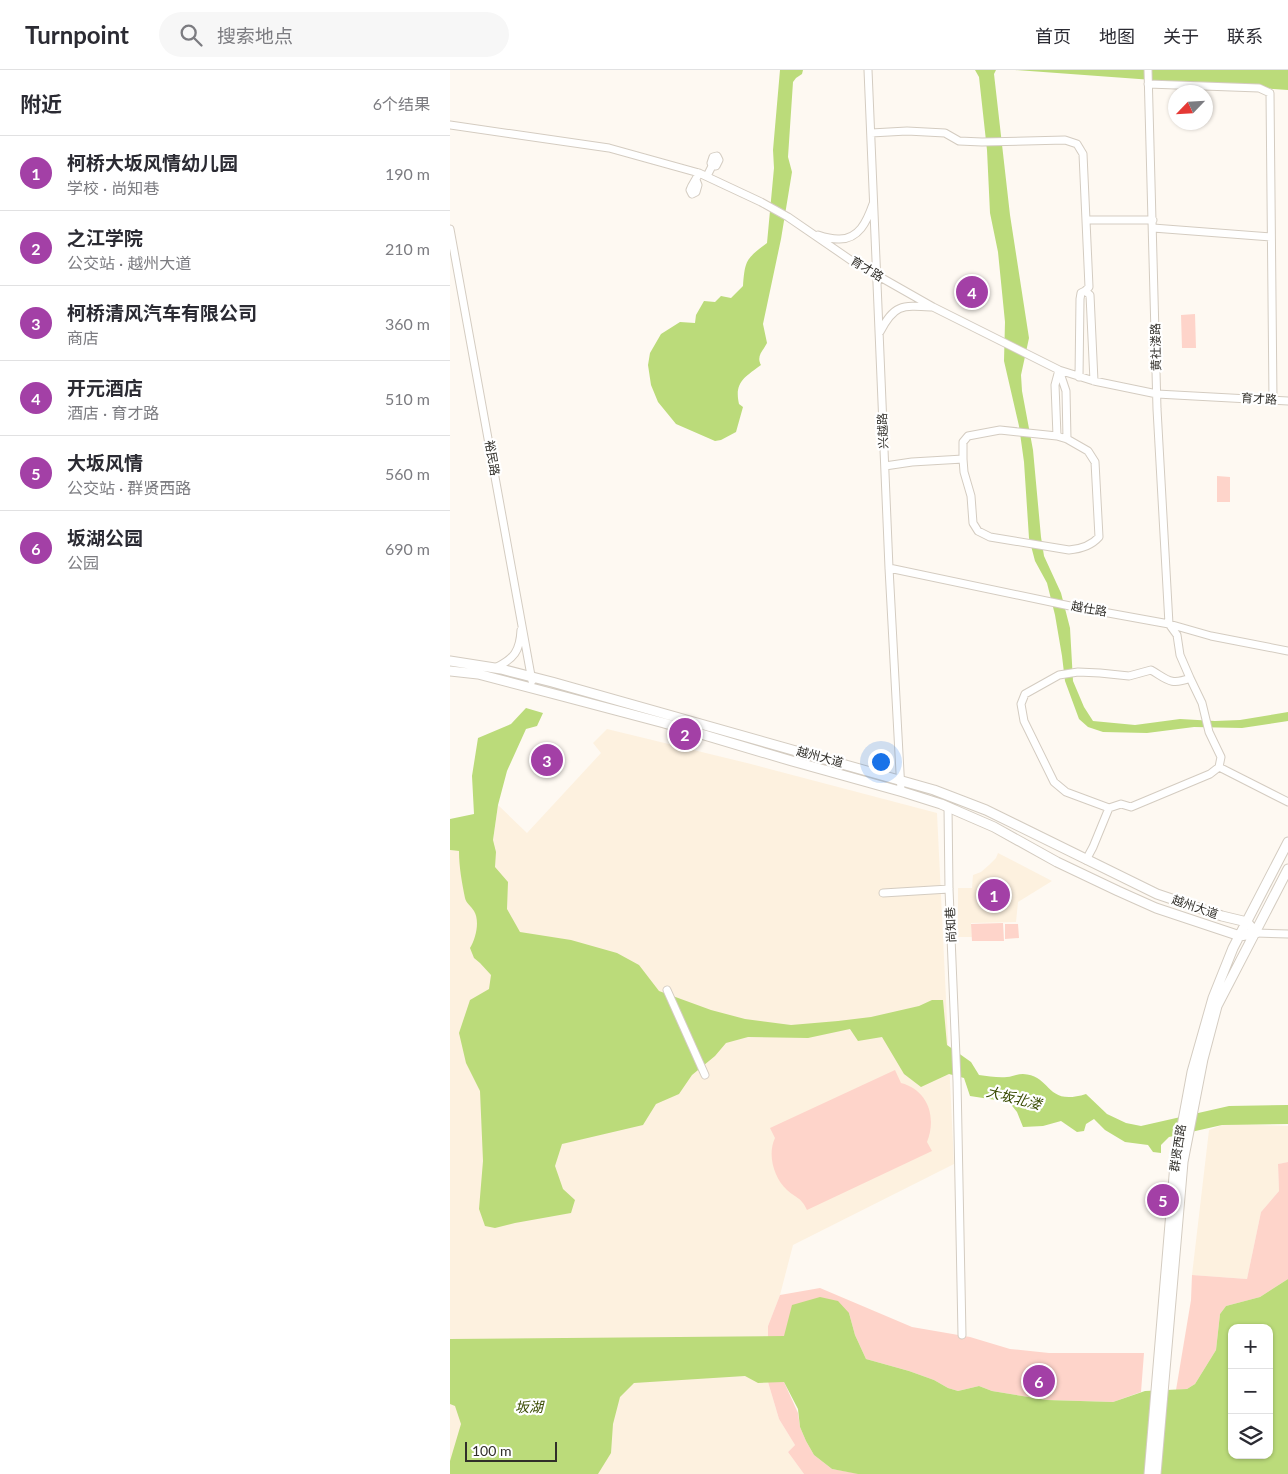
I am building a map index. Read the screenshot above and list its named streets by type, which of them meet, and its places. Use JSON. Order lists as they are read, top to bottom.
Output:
{
  "streets": {
    "main road": ["越州大道", "群贤西路"],
    "street": [
      "育才路",
      "黄社溇路",
      "兴越路",
      "裕民路",
      "越仕路",
      "尚知巷"
    ]
  },
  "crossings": [
    ["育才路", "黄社溇路"],
    ["育才路", "兴越路"],
    ["黄社溇路", "越仕路"],
    ["兴越路", "越仕路"],
    ["兴越路", "越州大道"],
    ["裕民路", "越州大道"],
    ["越州大道", "尚知巷"],
    ["越州大道", "群贤西路"]
  ],
  "water": ["大坂北溇", "坂湖"],
  "scale_bar": "100 m",
  "north": "bottom left",
  "page": {
    "header": "Turnpoint",
    "search": "搜索地点",
    "nav": [
      "首页",
      "地图",
      "关于",
      "联系"
    ],
    "heading": ["附近", "6个结果"],
    "list": [
      {
        "mark": "1",
        "name": "柯桥大坂风情幼儿园",
        "note": "学校 · 尚知巷",
        "value": "190 m"
      },
      {
        "mark": "2",
        "name": "之江学院",
        "note": "公交站 · 越州大道",
        "value": "210 m"
      },
      {
        "mark": "3",
        "name": "柯桥清风汽车有限公司",
        "note": "商店",
        "value": "360 m"
      },
      {
        "mark": "4",
        "name": "开元酒店",
        "note": "酒店 · 育才路",
        "value": "510 m"
      },
      {
        "mark": "5",
        "name": "大坂风情",
        "note": "公交站 · 群贤西路",
        "value": "560 m"
      },
      {
        "mark": "6",
        "name": "坂湖公园",
        "note": "公园",
        "value": "690 m"
      }
    ],
    "pins": [
      "4",
      "2",
      "3",
      "1",
      "5",
      "6"
    ],
    "map_buttons": ["+", "−"],
    "scale": "100 m"
  }
}
